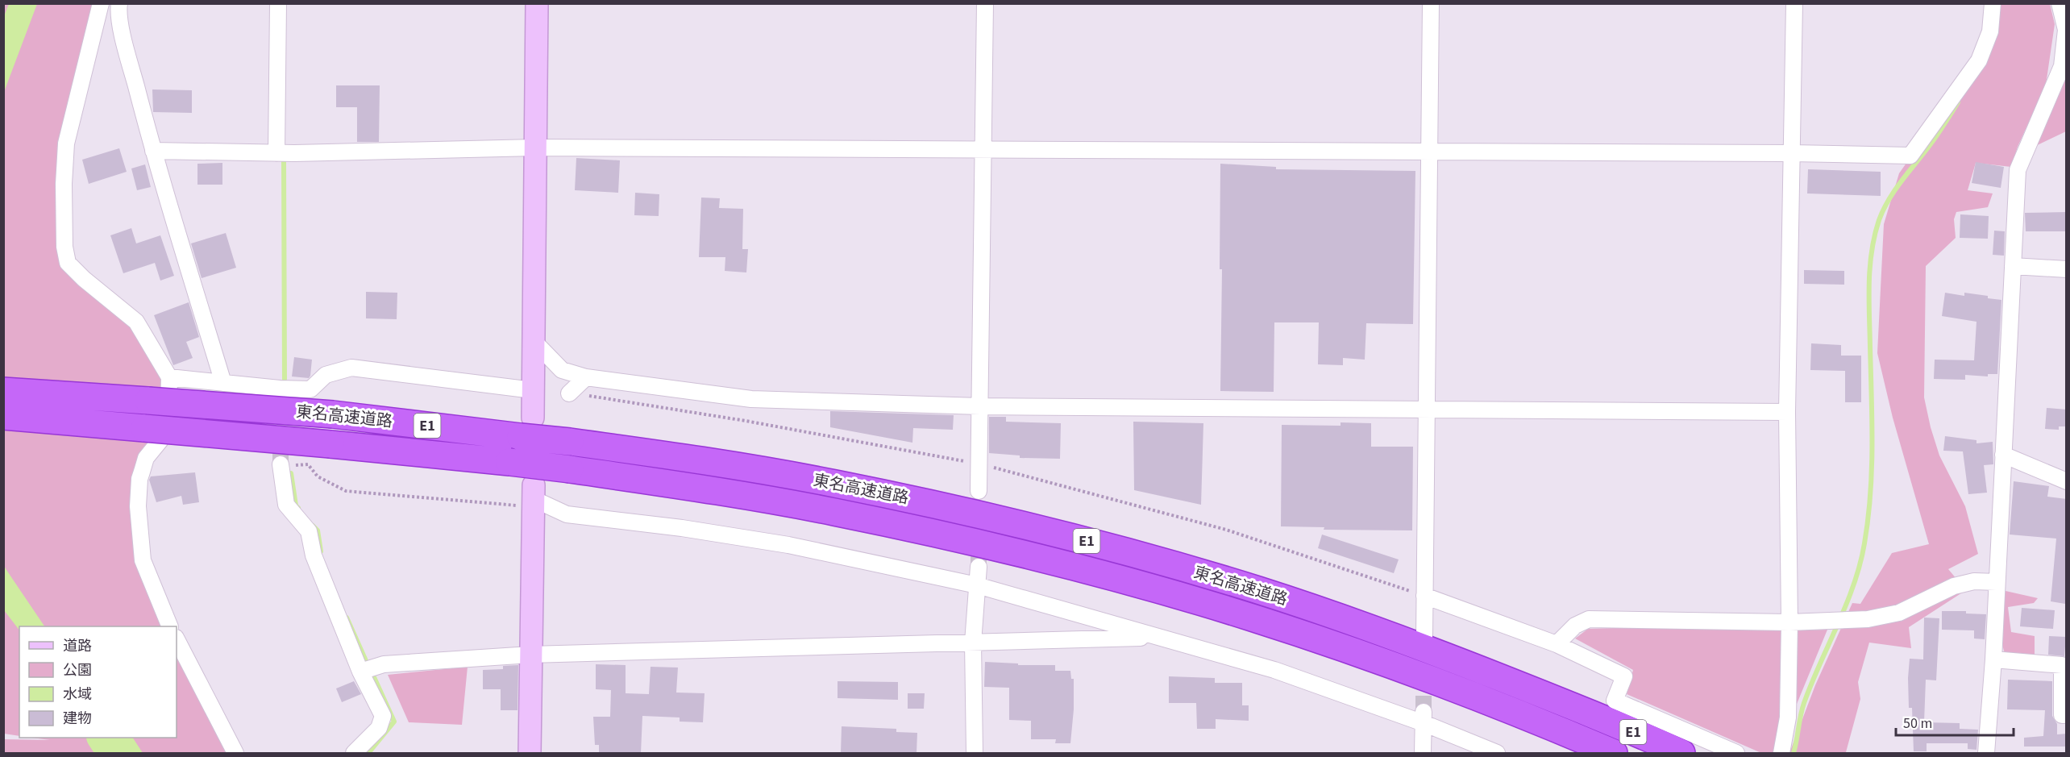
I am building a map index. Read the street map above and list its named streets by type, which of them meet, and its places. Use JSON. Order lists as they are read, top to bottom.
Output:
{
  "streets": {
    "highway": ["東名高速道路", "E1"]
  },
  "legend": [
    "道路",
    "公園",
    "水域",
    "建物"
  ],
  "scale_bar": "50 m"
}
